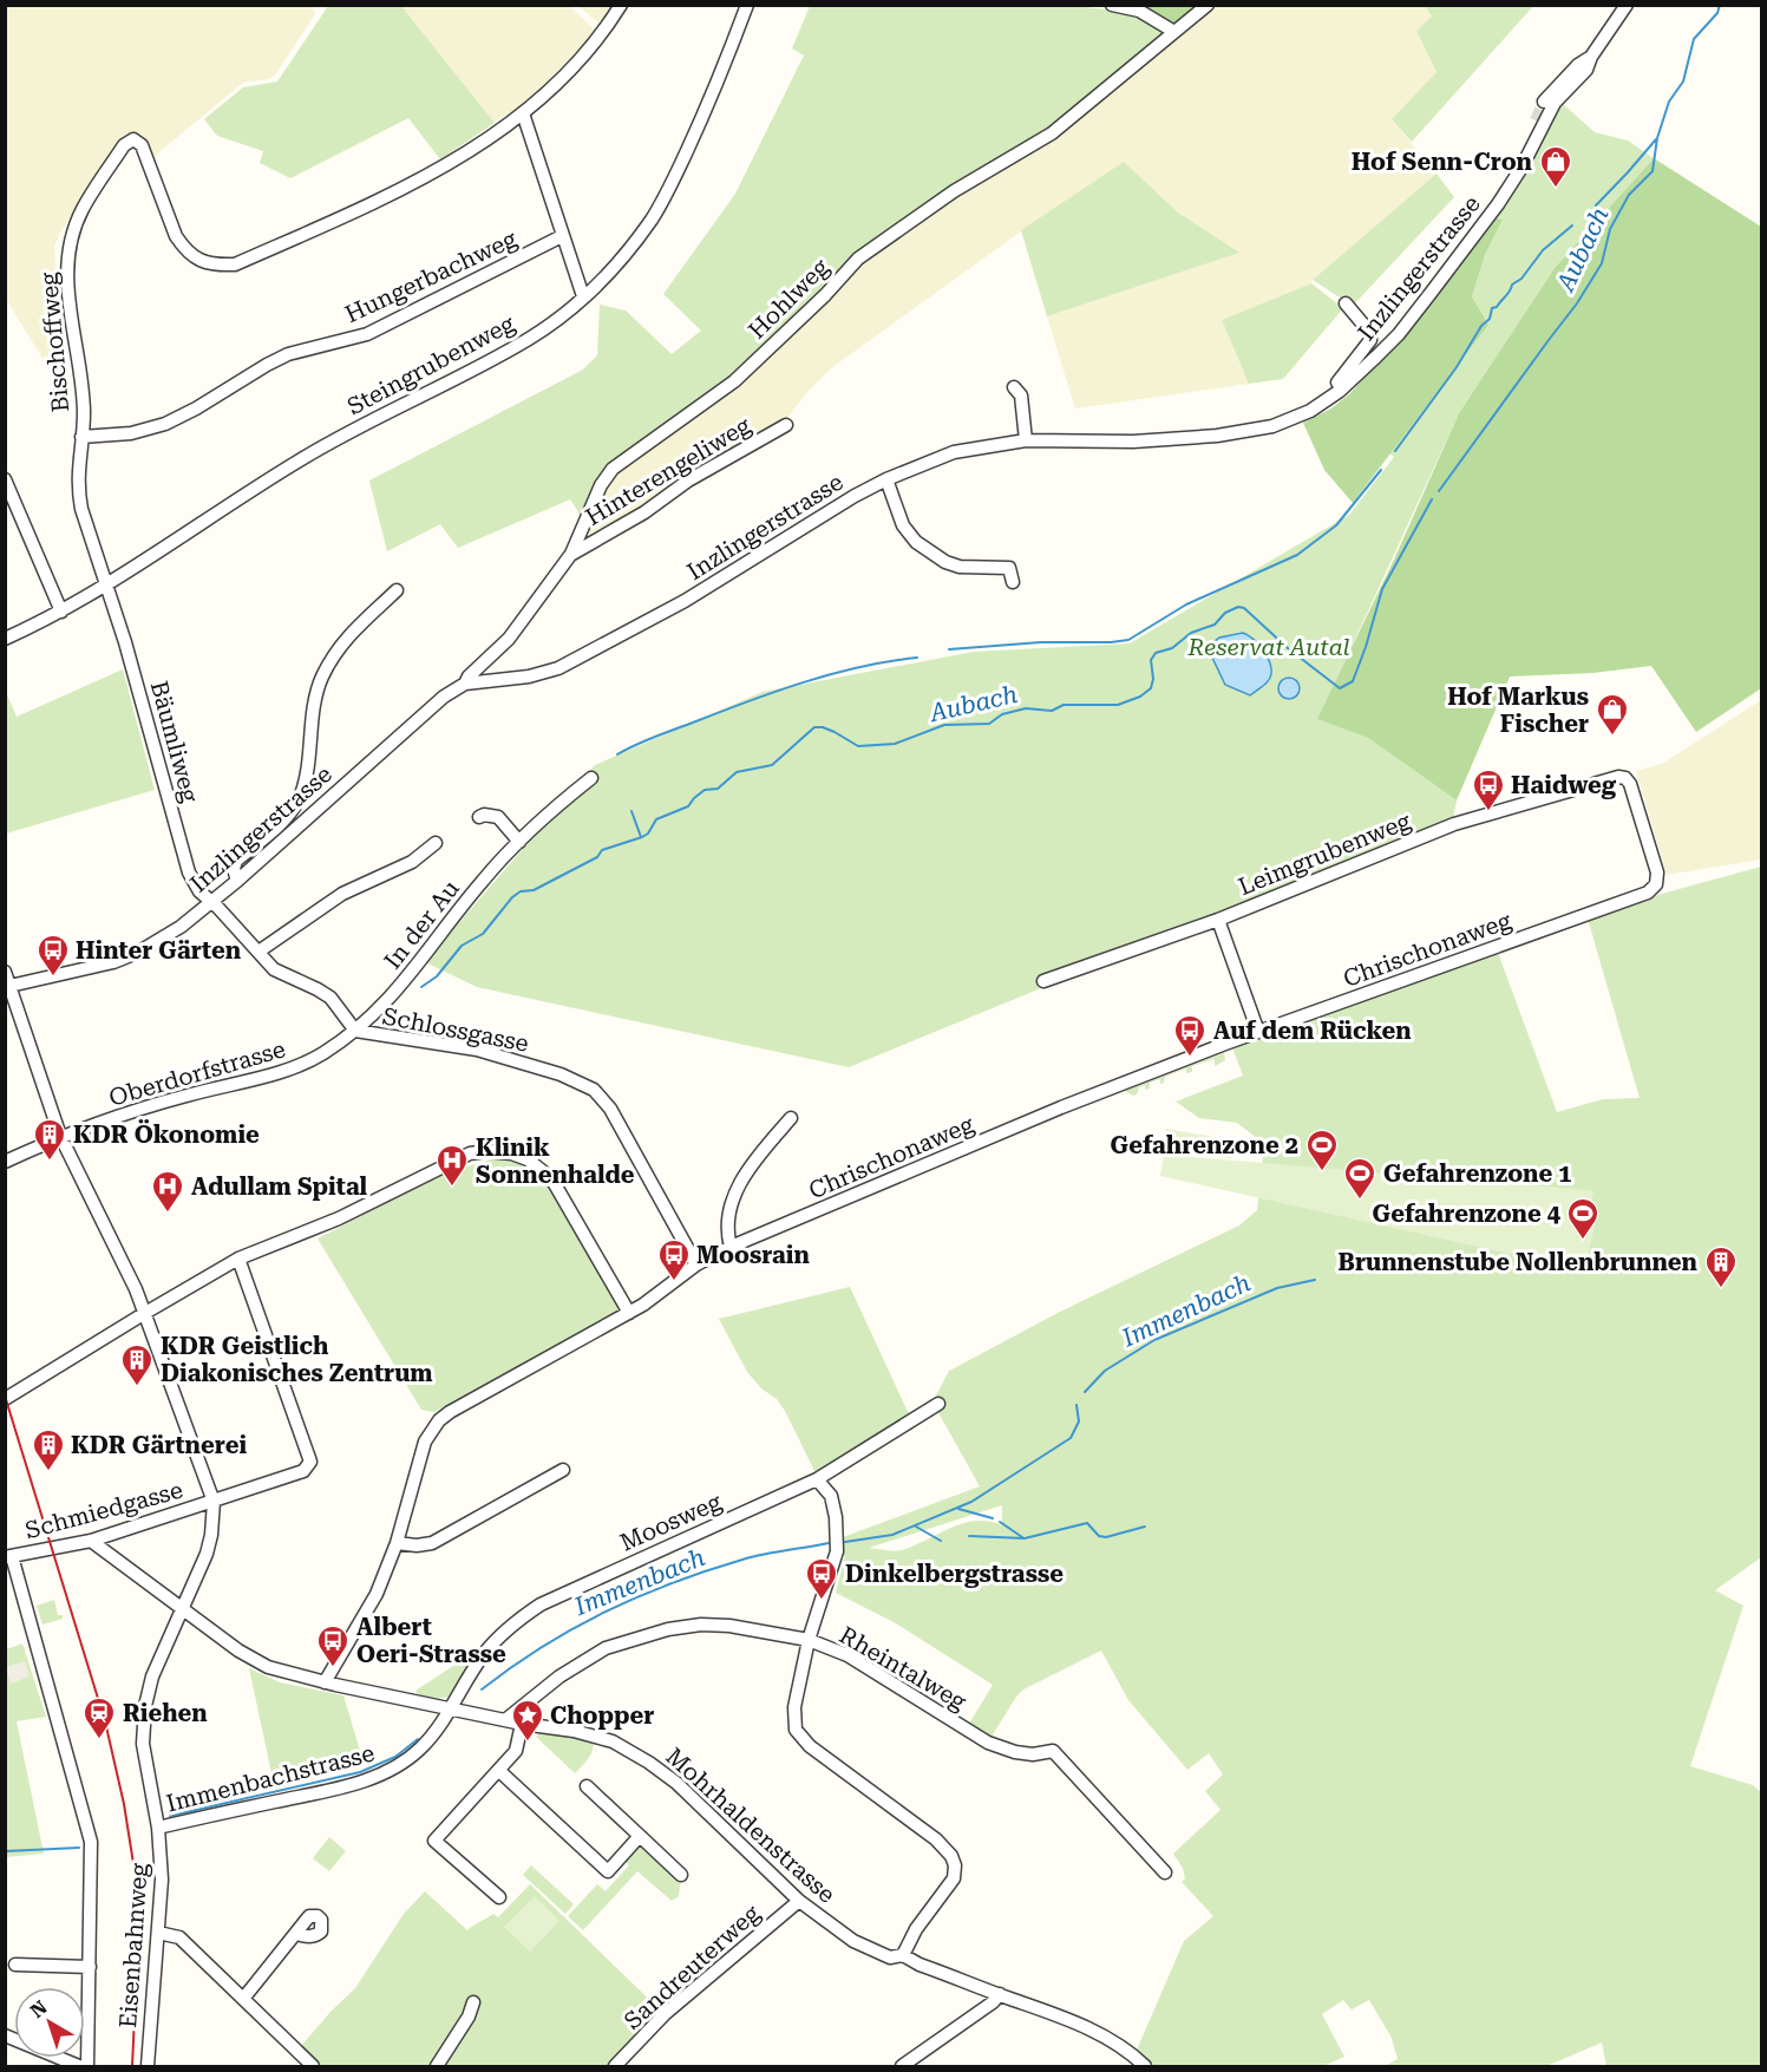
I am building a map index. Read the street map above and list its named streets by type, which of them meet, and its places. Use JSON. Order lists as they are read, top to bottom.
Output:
{
  "streets": {
    "street": [
      "Inzlingerstrasse",
      "Hungerbachweg",
      "Hohlweg",
      "Bischoffweg",
      "Steingrubenweg",
      "Hinterengeliweg",
      "Bäumliweg",
      "Leimgrubenweg",
      "In der Au",
      "Chrischonaweg",
      "Schlossgasse",
      "Oberdorfstrasse",
      "Schmiedgasse",
      "Moosweg",
      "Rheintalweg",
      "Immenbachstrasse",
      "Mohrhaldenstrasse",
      "Eisenbahnweg",
      "Sandreuterweg"
    ]
  },
  "crossings": [
    ["Inzlingerstrasse", "Hohlweg"],
    ["Inzlingerstrasse", "Bäumliweg"],
    ["Hungerbachweg", "Bischoffweg"],
    ["Hohlweg", "Hinterengeliweg"],
    ["Bischoffweg", "Steingrubenweg"],
    ["Bischoffweg", "Bäumliweg"],
    ["Steingrubenweg", "Bäumliweg"],
    ["Bäumliweg", "In der Au"],
    ["Bäumliweg", "Schlossgasse"],
    ["Bäumliweg", "Oberdorfstrasse"],
    ["Leimgrubenweg", "Chrischonaweg"],
    ["In der Au", "Schlossgasse"],
    ["In der Au", "Oberdorfstrasse"],
    ["Chrischonaweg", "Schlossgasse"],
    ["Chrischonaweg", "Mohrhaldenstrasse"],
    ["Schlossgasse", "Oberdorfstrasse"],
    ["Schmiedgasse", "Mohrhaldenstrasse"],
    ["Schmiedgasse", "Eisenbahnweg"],
    ["Moosweg", "Immenbachstrasse"],
    ["Moosweg", "Mohrhaldenstrasse"],
    ["Rheintalweg", "Mohrhaldenstrasse"],
    ["Immenbachstrasse", "Mohrhaldenstrasse"],
    ["Immenbachstrasse", "Eisenbahnweg"],
    ["Mohrhaldenstrasse", "Eisenbahnweg"],
    ["Mohrhaldenstrasse", "Sandreuterweg"]
  ],
  "water": ["Aubach", "Immenbach"],
  "parks": ["Reservat Autal"],
  "places": {
    "shop": ["Hof Senn-Cron", "Hof Markus Fischer"],
    "bus stop": [
      "Haidweg",
      "Hinter Gärten",
      "Auf dem Rücken",
      "Moosrain",
      "Dinkelbergstrasse",
      "Albert Oeri-Strasse"
    ],
    "building": [
      "KDR Ökonomie",
      "Brunnenstube Nollenbrunnen",
      "KDR Geistlich Diakonisches Zentrum",
      "KDR Gärtnerei"
    ],
    "sports": ["Gefahrenzone 2", "Gefahrenzone 1", "Gefahrenzone 4"],
    "hospital": ["Klinik Sonnenhalde", "Adullam Spital"],
    "station": ["Riehen"],
    "place": ["Chopper"]
  },
  "north": "top left"
}
